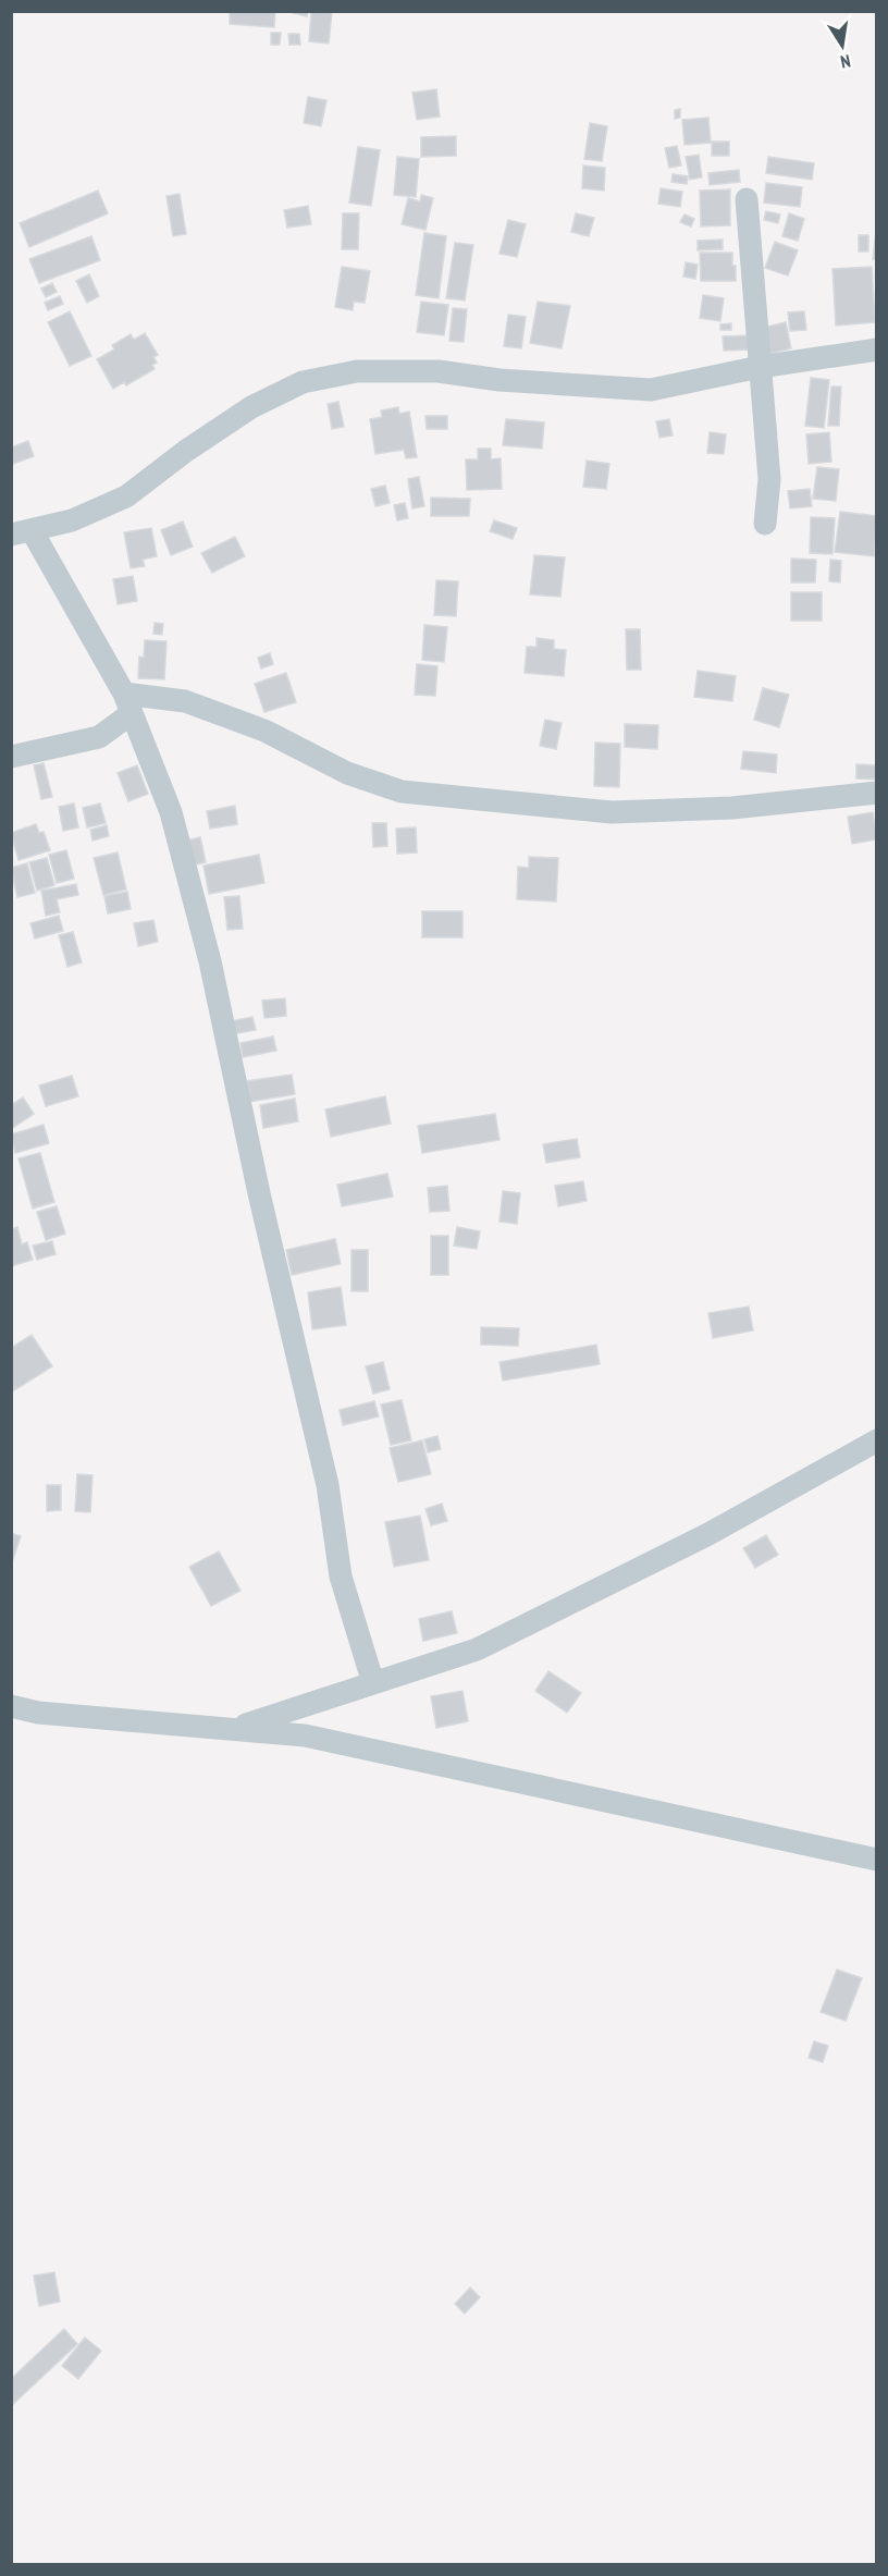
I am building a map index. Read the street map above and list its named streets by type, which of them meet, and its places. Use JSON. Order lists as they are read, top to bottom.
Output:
{
  "north": "bottom"
}
